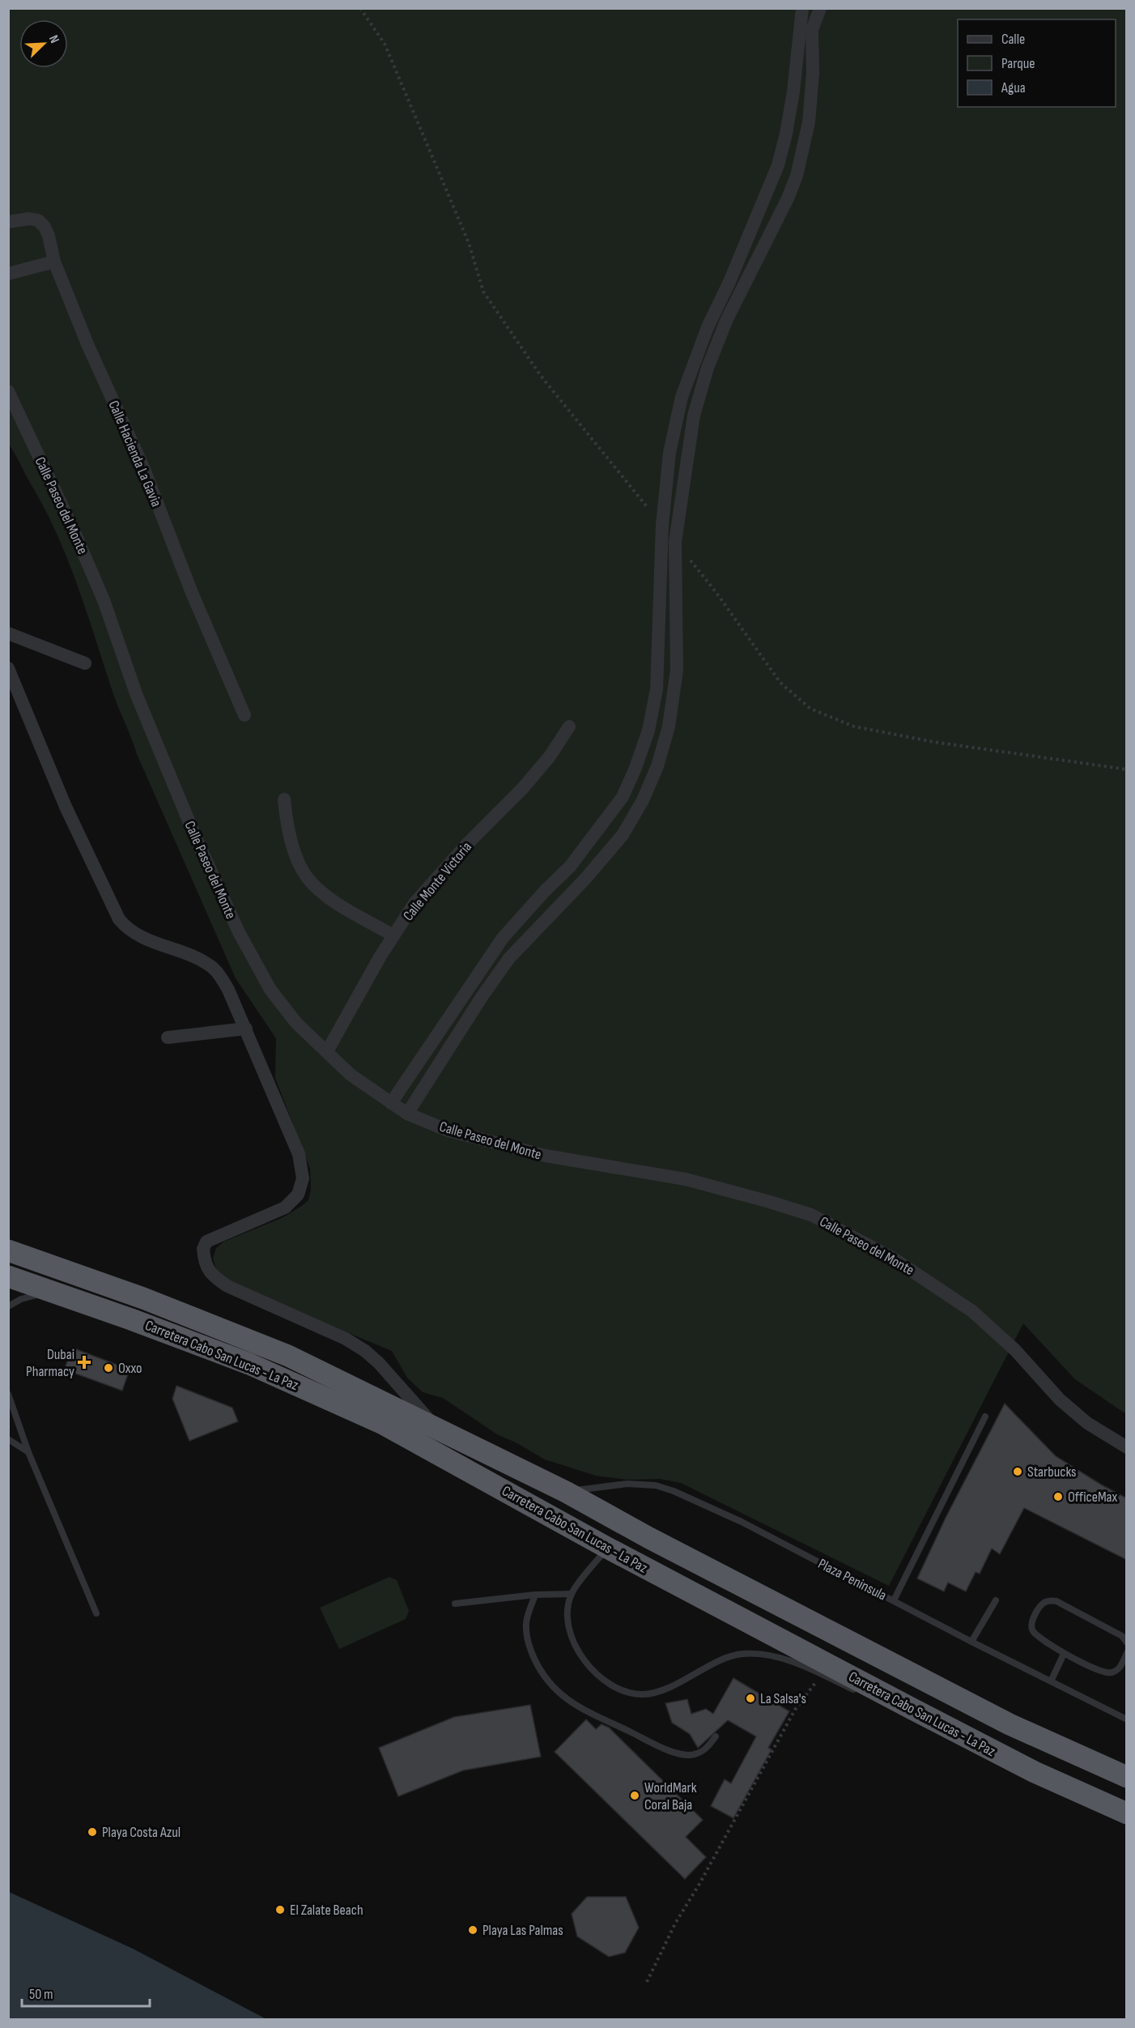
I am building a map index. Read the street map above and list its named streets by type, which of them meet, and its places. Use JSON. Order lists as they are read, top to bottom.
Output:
{
  "streets": {
    "highway": ["Carretera Cabo San Lucas - La Paz"],
    "street": ["Calle Hacienda La Gavia", "Calle Paseo del Monte", "Calle Monte Victoria"],
    "lane": ["Plaza Peninsula"]
  },
  "crossings": [
    ["Calle Paseo del Monte", "Calle Monte Victoria"],
    ["Carretera Cabo San Lucas - La Paz", "Plaza Peninsula"]
  ],
  "places": {
    "health": ["Dubai Pharmacy"],
    "other": [
      "Oxxo",
      "Starbucks",
      "OfficeMax",
      "La Salsa's",
      "WorldMark Coral Baja",
      "Playa Costa Azul",
      "El Zalate Beach",
      "Playa Las Palmas"
    ]
  },
  "legend": ["Calle", "Parque", "Agua"],
  "scale_bar": "50 m",
  "north": "top right"
}
